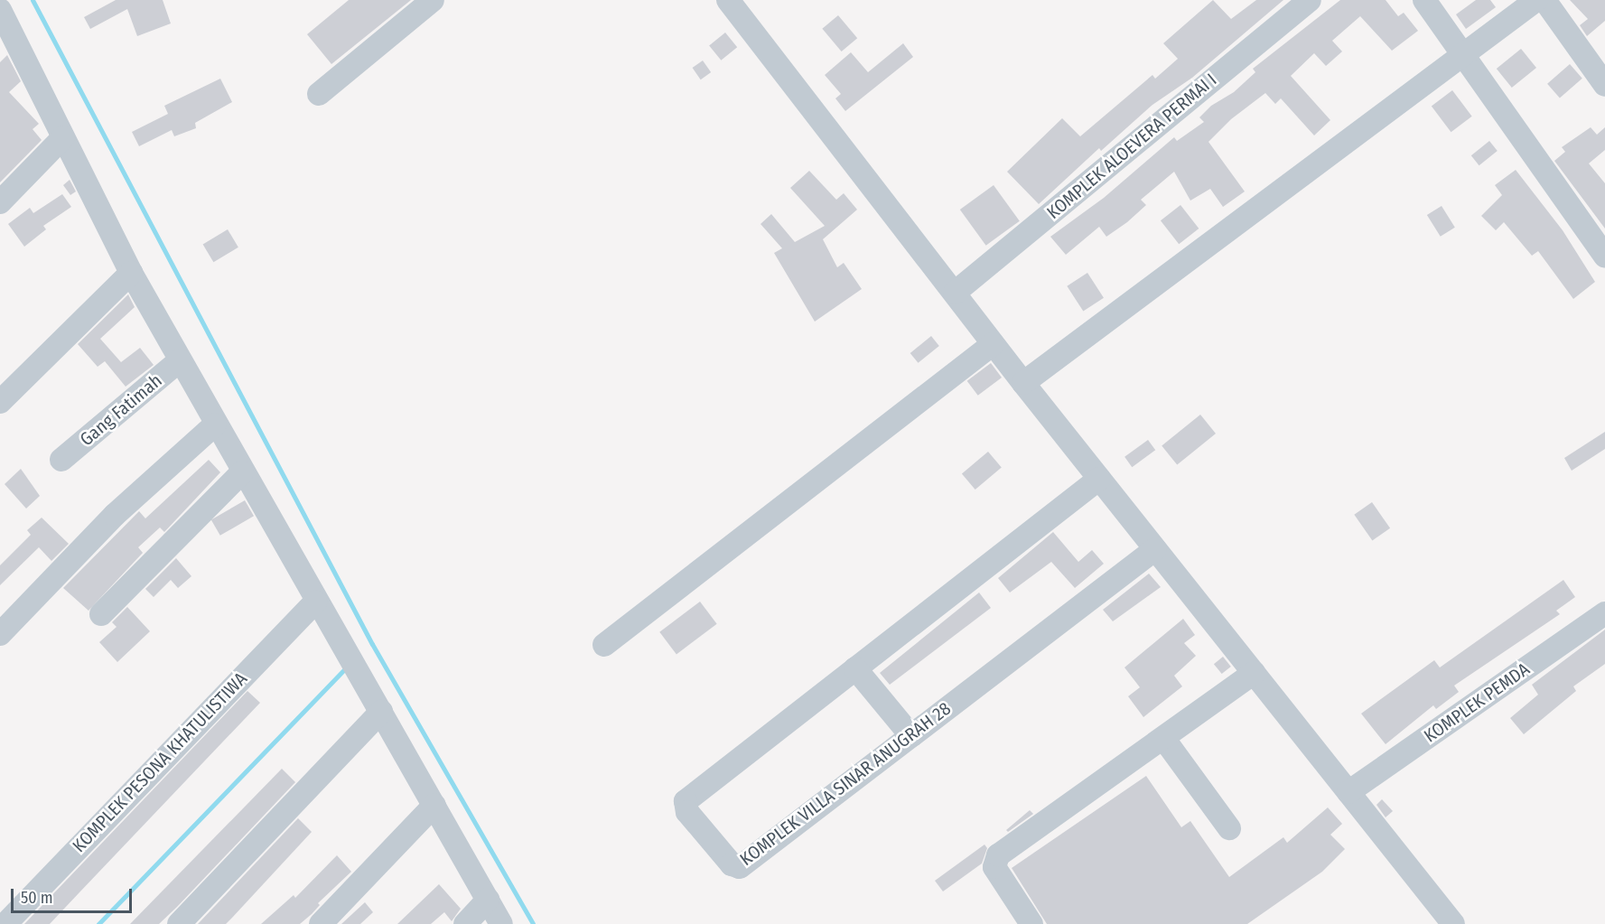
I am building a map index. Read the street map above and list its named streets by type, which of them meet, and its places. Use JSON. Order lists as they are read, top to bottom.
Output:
{
  "streets": {
    "street": [
      "KOMPLEK ALOEVERA PERMAI I",
      "Gang Fatimah",
      "KOMPLEK PEMDA",
      "KOMPLEK PESONA KHATULISTIWA",
      "KOMPLEK VILLA SINAR ANUGRAH 28"
    ]
  },
  "scale_bar": "50 m"
}
